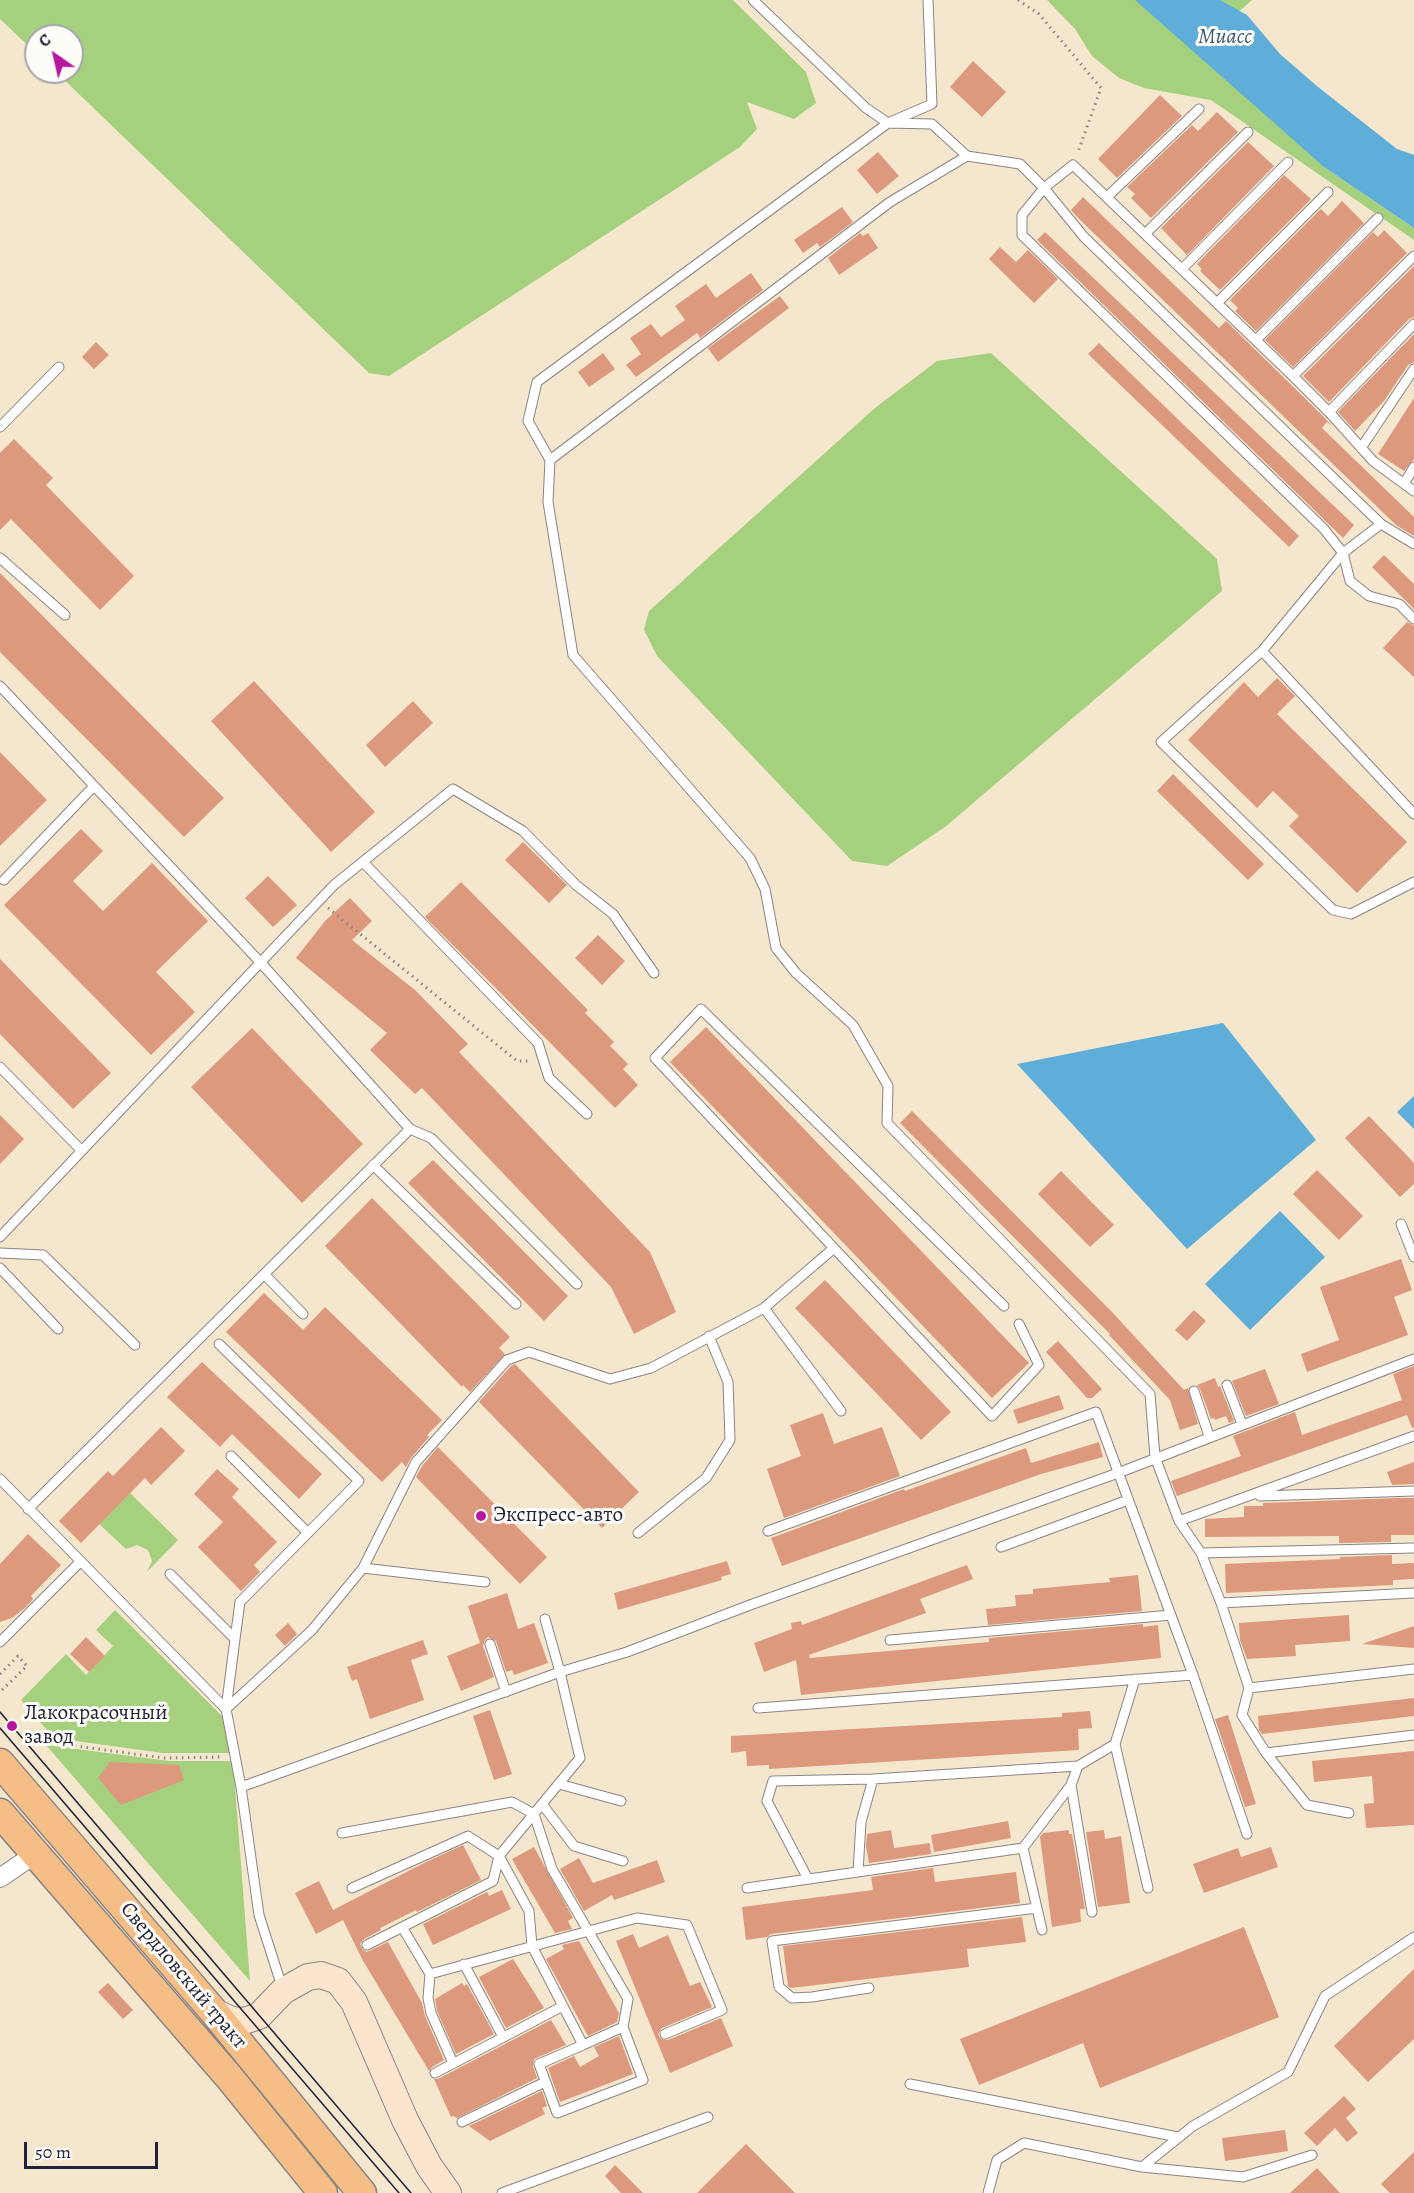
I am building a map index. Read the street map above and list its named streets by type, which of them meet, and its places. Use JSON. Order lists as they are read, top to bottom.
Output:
{
  "streets": {
    "main road": ["Свердловский тракт"]
  },
  "water": ["Миасс"],
  "places": ["Экспресс-авто", "Лакокрасочный завод"],
  "scale_bar": "50 m",
  "north": "top left"
}
